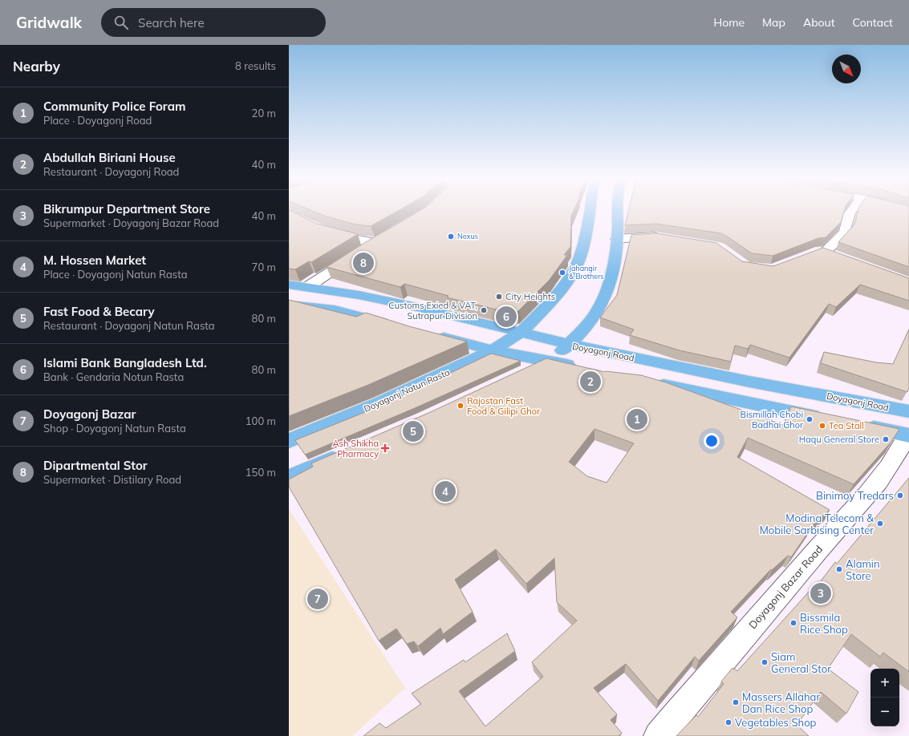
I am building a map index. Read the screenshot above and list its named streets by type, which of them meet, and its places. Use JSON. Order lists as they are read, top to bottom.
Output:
{
  "streets": {
    "main road": ["Doyagonj Road", "Doyagonj Natun Rasta"],
    "street": ["Doyagonj Bazar Road"]
  },
  "places": {
    "other": [
      "Nexus",
      "Jahangir & Brothers",
      "City Heights",
      "Customs Exied & VAT, Sutrapur Division",
      "Rajostan Fast Food & Gilipi Ghor",
      "Bismillah Chobi Badhai Ghor",
      "Tea Stall",
      "Haqu General Store",
      "Binimoy Tredars",
      "Modina Telecom & Mobile Sarbising Center",
      "Alamin Store",
      "Bissmila Rice Shop",
      "Siam General Stor",
      "Massers Allahar Dan Rice Shop",
      "Vegetables Shop"
    ],
    "health": ["Ash Shikha Pharmacy"]
  },
  "north": "bottom right",
  "page": {
    "header": "Gridwalk",
    "search": "Search here",
    "nav": [
      "Home",
      "Map",
      "About",
      "Contact"
    ],
    "heading": ["Nearby", "8 results"],
    "list": [
      {
        "mark": "1",
        "name": "Community Police Foram",
        "note": "Place · Doyagonj Road",
        "value": "20 m"
      },
      {
        "mark": "2",
        "name": "Abdullah Biriani House",
        "note": "Restaurant · Doyagonj Road",
        "value": "40 m"
      },
      {
        "mark": "3",
        "name": "Bikrumpur Department Store",
        "note": "Supermarket · Doyagonj Bazar Road",
        "value": "40 m"
      },
      {
        "mark": "4",
        "name": "M. Hossen Market",
        "note": "Place · Doyagonj Natun Rasta",
        "value": "70 m"
      },
      {
        "mark": "5",
        "name": "Fast Food & Becary",
        "note": "Restaurant · Doyagonj Natun Rasta",
        "value": "80 m"
      },
      {
        "mark": "6",
        "name": "Islami Bank Bangladesh Ltd.",
        "note": "Bank · Gendaria Notun Rasta",
        "value": "80 m"
      },
      {
        "mark": "7",
        "name": "Doyagonj Bazar",
        "note": "Shop · Doyagonj Natun Rasta",
        "value": "100 m"
      },
      {
        "mark": "8",
        "name": "Dipartmental Stor",
        "note": "Supermarket · Distilary Road",
        "value": "150 m"
      }
    ],
    "pins": [
      "8",
      "6",
      "2",
      "1",
      "5",
      "4",
      "3",
      "7"
    ],
    "map_buttons": ["+", "−"]
  }
}
